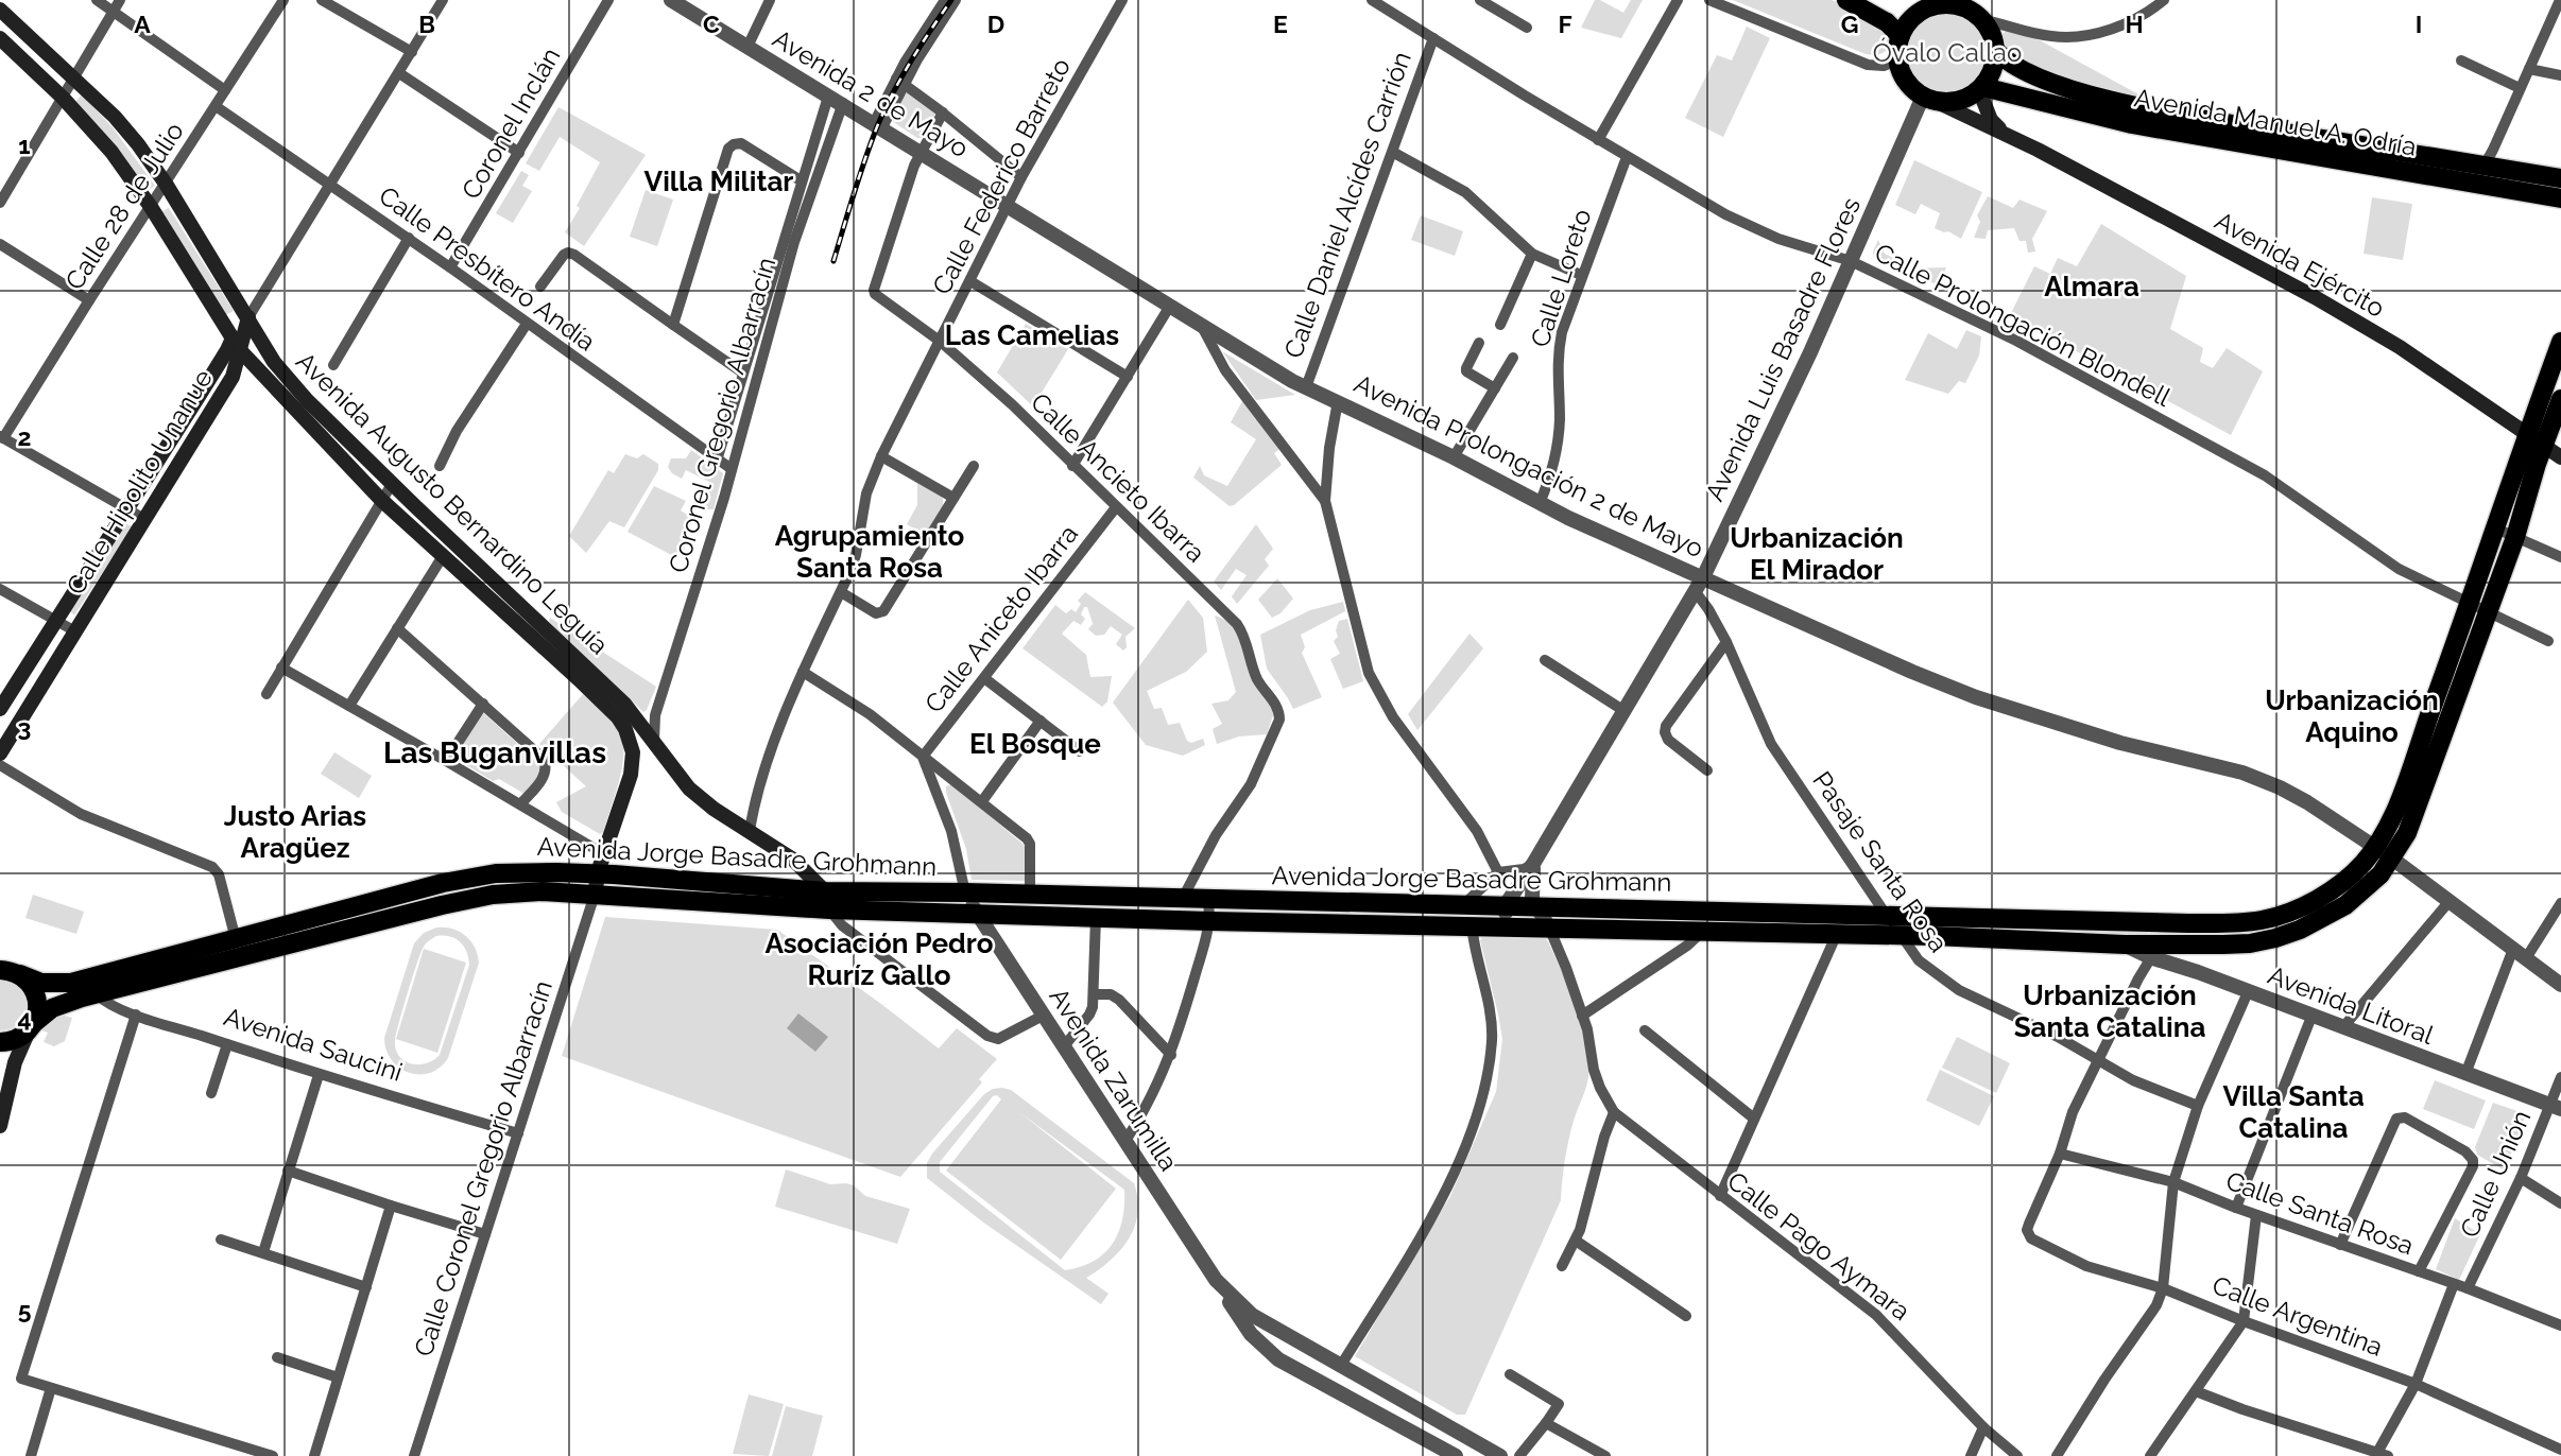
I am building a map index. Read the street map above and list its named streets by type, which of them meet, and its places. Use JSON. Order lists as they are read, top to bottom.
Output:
{
  "streets": {
    "main road": [
      "Avenida Manuel A. Odría",
      "Avenida Ejército",
      "Calle Hipolito Unanue",
      "Avenida Augusto Bernardino Leguía",
      "Avenida Jorge Basadre Grohmann"
    ],
    "street": [
      "Avenida 2 de Mayo",
      "Coronel Inclán",
      "Calle Federico Barreto",
      "Calle Daniel Alcídes Carrión",
      "Calle 28 de Julio",
      "Calle Presbítero Andía",
      "Calle Loreto",
      "Calle Prolongación Blondell",
      "Avenida Luis Basadre Flores",
      "Coronel Gregorio Albarracín",
      "Avenida Prolongación 2 de Mayo",
      "Calle Ancieto Ibarra",
      "Calle Aniceto Ibarra",
      "Pasaje Santa Rosa",
      "Avenida Litoral",
      "Avenida Saucini",
      "Avenida Zarumilla",
      "Calle Coronel Gregorio Albarracín",
      "Calle Unión",
      "Calle Santa Rosa",
      "Calle Pago Aymara",
      "Calle Argentina"
    ]
  },
  "crossings": [
    ["Avenida 2 de Mayo", "Calle Federico Barreto"],
    ["Avenida 2 de Mayo", "Coronel Gregorio Albarracín"],
    ["Avenida 2 de Mayo", "Avenida Prolongación 2 de Mayo"],
    ["Avenida 2 de Mayo", "Calle Ancieto Ibarra"],
    ["Avenida Manuel A. Odría", "Avenida Ejército"],
    ["Avenida Manuel A. Odría", "Avenida Luis Basadre Flores"],
    ["Coronel Inclán", "Calle Presbítero Andía"],
    ["Calle Federico Barreto", "Avenida Prolongación 2 de Mayo"],
    ["Calle Federico Barreto", "Calle Ancieto Ibarra"],
    ["Calle Federico Barreto", "Avenida Augusto Bernardino Leguía"],
    ["Calle Daniel Alcídes Carrión", "Calle Prolongación Blondell"],
    ["Calle Daniel Alcídes Carrión", "Avenida Prolongación 2 de Mayo"],
    ["Calle 28 de Julio", "Calle Presbítero Andía"],
    ["Calle 28 de Julio", "Avenida Augusto Bernardino Leguía"],
    ["Avenida Ejército", "Avenida Luis Basadre Flores"],
    ["Avenida Ejército", "Avenida Jorge Basadre Grohmann"],
    ["Calle Presbítero Andía", "Coronel Gregorio Albarracín"],
    ["Calle Presbítero Andía", "Calle Hipolito Unanue"],
    ["Calle Loreto", "Calle Prolongación Blondell"],
    ["Calle Loreto", "Avenida Prolongación 2 de Mayo"],
    ["Calle Prolongación Blondell", "Avenida Luis Basadre Flores"],
    ["Calle Prolongación Blondell", "Avenida Jorge Basadre Grohmann"],
    ["Avenida Luis Basadre Flores", "Avenida Prolongación 2 de Mayo"],
    ["Avenida Luis Basadre Flores", "Avenida Jorge Basadre Grohmann"],
    ["Avenida Luis Basadre Flores", "Pasaje Santa Rosa"],
    ["Coronel Gregorio Albarracín", "Avenida Augusto Bernardino Leguía"],
    ["Avenida Prolongación 2 de Mayo", "Avenida Jorge Basadre Grohmann"],
    ["Calle Ancieto Ibarra", "Calle Aniceto Ibarra"],
    ["Calle Ancieto Ibarra", "Avenida Jorge Basadre Grohmann"],
    ["Calle Hipolito Unanue", "Avenida Augusto Bernardino Leguía"],
    ["Avenida Augusto Bernardino Leguía", "Avenida Jorge Basadre Grohmann"],
    ["Avenida Jorge Basadre Grohmann", "Pasaje Santa Rosa"],
    ["Avenida Jorge Basadre Grohmann", "Avenida Litoral"],
    ["Avenida Jorge Basadre Grohmann", "Avenida Saucini"],
    ["Avenida Jorge Basadre Grohmann", "Avenida Zarumilla"],
    ["Avenida Jorge Basadre Grohmann", "Calle Coronel Gregorio Albarracín"],
    ["Avenida Litoral", "Calle Unión"],
    ["Avenida Saucini", "Calle Coronel Gregorio Albarracín"],
    ["Calle Unión", "Calle Santa Rosa"],
    ["Calle Santa Rosa", "Calle Argentina"]
  ],
  "districts": [
    "Villa Militar",
    "Almara",
    "Las Camelias",
    "Agrupamiento Santa Rosa",
    "Urbanización El Mirador",
    "Urbanización Aquino",
    "El Bosque",
    "Las Buganvillas",
    "Justo Arias Aragüez",
    "Asociación Pedro Ruríz Gallo",
    "Urbanización Santa Catalina",
    "Villa Santa Catalina"
  ],
  "parks": ["Óvalo Callao"],
  "grid": {
    "columns": [
      "A",
      "B",
      "C",
      "D",
      "E",
      "F",
      "G",
      "H",
      "I"
    ],
    "rows": [
      "1",
      "2",
      "3",
      "4",
      "5"
    ]
  }
}
